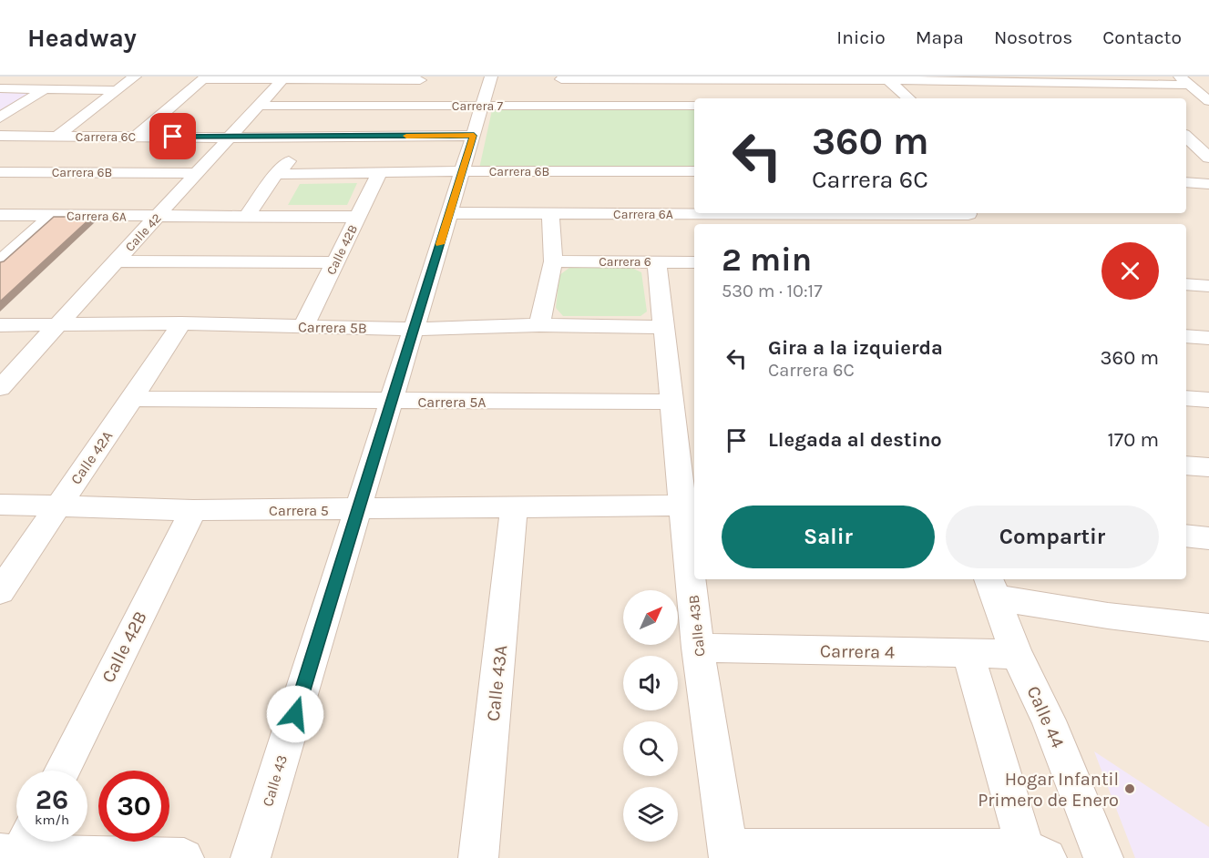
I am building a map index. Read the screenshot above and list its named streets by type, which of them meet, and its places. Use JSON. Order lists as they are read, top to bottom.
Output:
{
  "streets": {
    "street": [
      "Carrera 7",
      "Carrera 6C",
      "Carrera 6B",
      "Carrera 6A",
      "Calle 42",
      "Calle 42B",
      "Carrera 6",
      "Carrera 5B",
      "Carrera 5A",
      "Calle 42A",
      "Carrera 5",
      "Calle 43B",
      "Carrera 4",
      "Calle 43A",
      "Calle 44",
      "Calle 43"
    ]
  },
  "crossings": [
    ["Carrera 7", "Calle 42"],
    ["Carrera 7", "Calle 43"],
    ["Carrera 6C", "Calle 42"],
    ["Carrera 6C", "Calle 43"],
    ["Carrera 6B", "Calle 42"],
    ["Carrera 6B", "Calle 42B"],
    ["Carrera 6B", "Calle 43"],
    ["Carrera 6A", "Calle 42"],
    ["Carrera 6A", "Calle 42B"],
    ["Carrera 6A", "Calle 43"],
    ["Calle 42", "Carrera 5B"],
    ["Calle 42B", "Carrera 5B"],
    ["Calle 42B", "Carrera 5"],
    ["Carrera 6", "Calle 43B"],
    ["Carrera 5B", "Calle 42A"],
    ["Carrera 5B", "Calle 43B"],
    ["Carrera 5B", "Calle 43"],
    ["Carrera 5A", "Calle 42A"],
    ["Carrera 5A", "Calle 43B"],
    ["Carrera 5A", "Calle 43"],
    ["Calle 42A", "Carrera 5"],
    ["Carrera 5", "Calle 43B"],
    ["Carrera 5", "Calle 43A"],
    ["Carrera 5", "Calle 43"],
    ["Calle 43B", "Carrera 4"],
    ["Carrera 4", "Calle 44"]
  ],
  "places": ["Hogar Infantil Primero de Enero"],
  "north": "top right",
  "page": {
    "header": "Headway",
    "nav": [
      "Inicio",
      "Mapa",
      "Nosotros",
      "Contacto"
    ],
    "turn": ["360 m", "Carrera 6C"],
    "heading": ["2 min", "530 m · 10:17"],
    "list": [
      {
        "name": "Gira a la izquierda",
        "note": "Carrera 6C",
        "value": "360 m"
      },
      {
        "name": "Llegada al destino",
        "value": "170 m"
      }
    ],
    "buttons": ["Salir", "Compartir"],
    "speed": "26 km/h",
    "limit": "30"
  }
}
